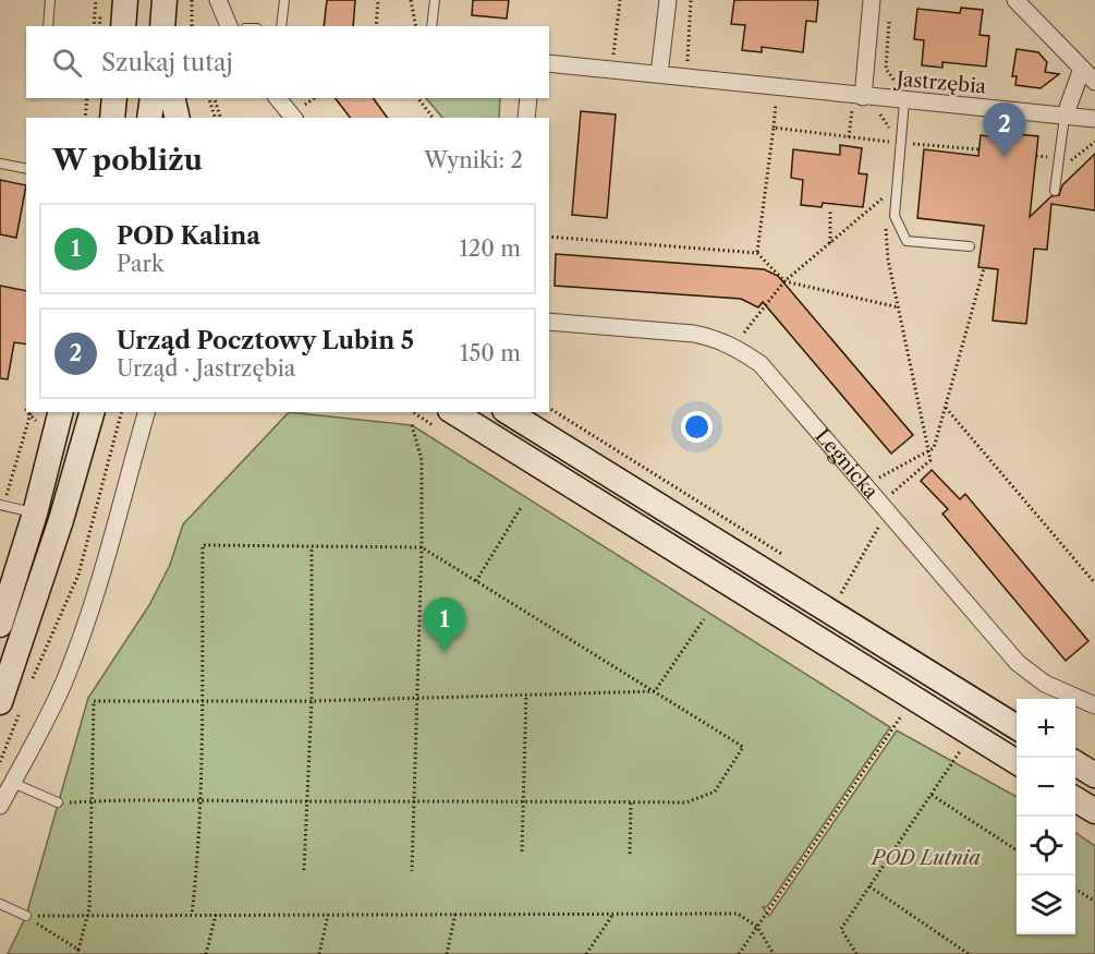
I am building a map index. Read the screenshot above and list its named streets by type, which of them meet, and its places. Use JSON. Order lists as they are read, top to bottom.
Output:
{
  "streets": {
    "street": ["Jastrzębia", "Legnicka"]
  },
  "parks": ["POD Lutnia"],
  "page": {
    "search": "Szukaj tutaj",
    "pins": ["2", "1"],
    "heading": ["W pobliżu", "Wyniki: 2"],
    "list": [
      {
        "mark": "1",
        "name": "POD Kalina",
        "note": "Park",
        "value": "120 m"
      },
      {
        "mark": "2",
        "name": "Urząd Pocztowy Lubin 5",
        "note": "Urząd · Jastrzębia",
        "value": "150 m"
      }
    ],
    "map_buttons": ["+", "−"]
  }
}
